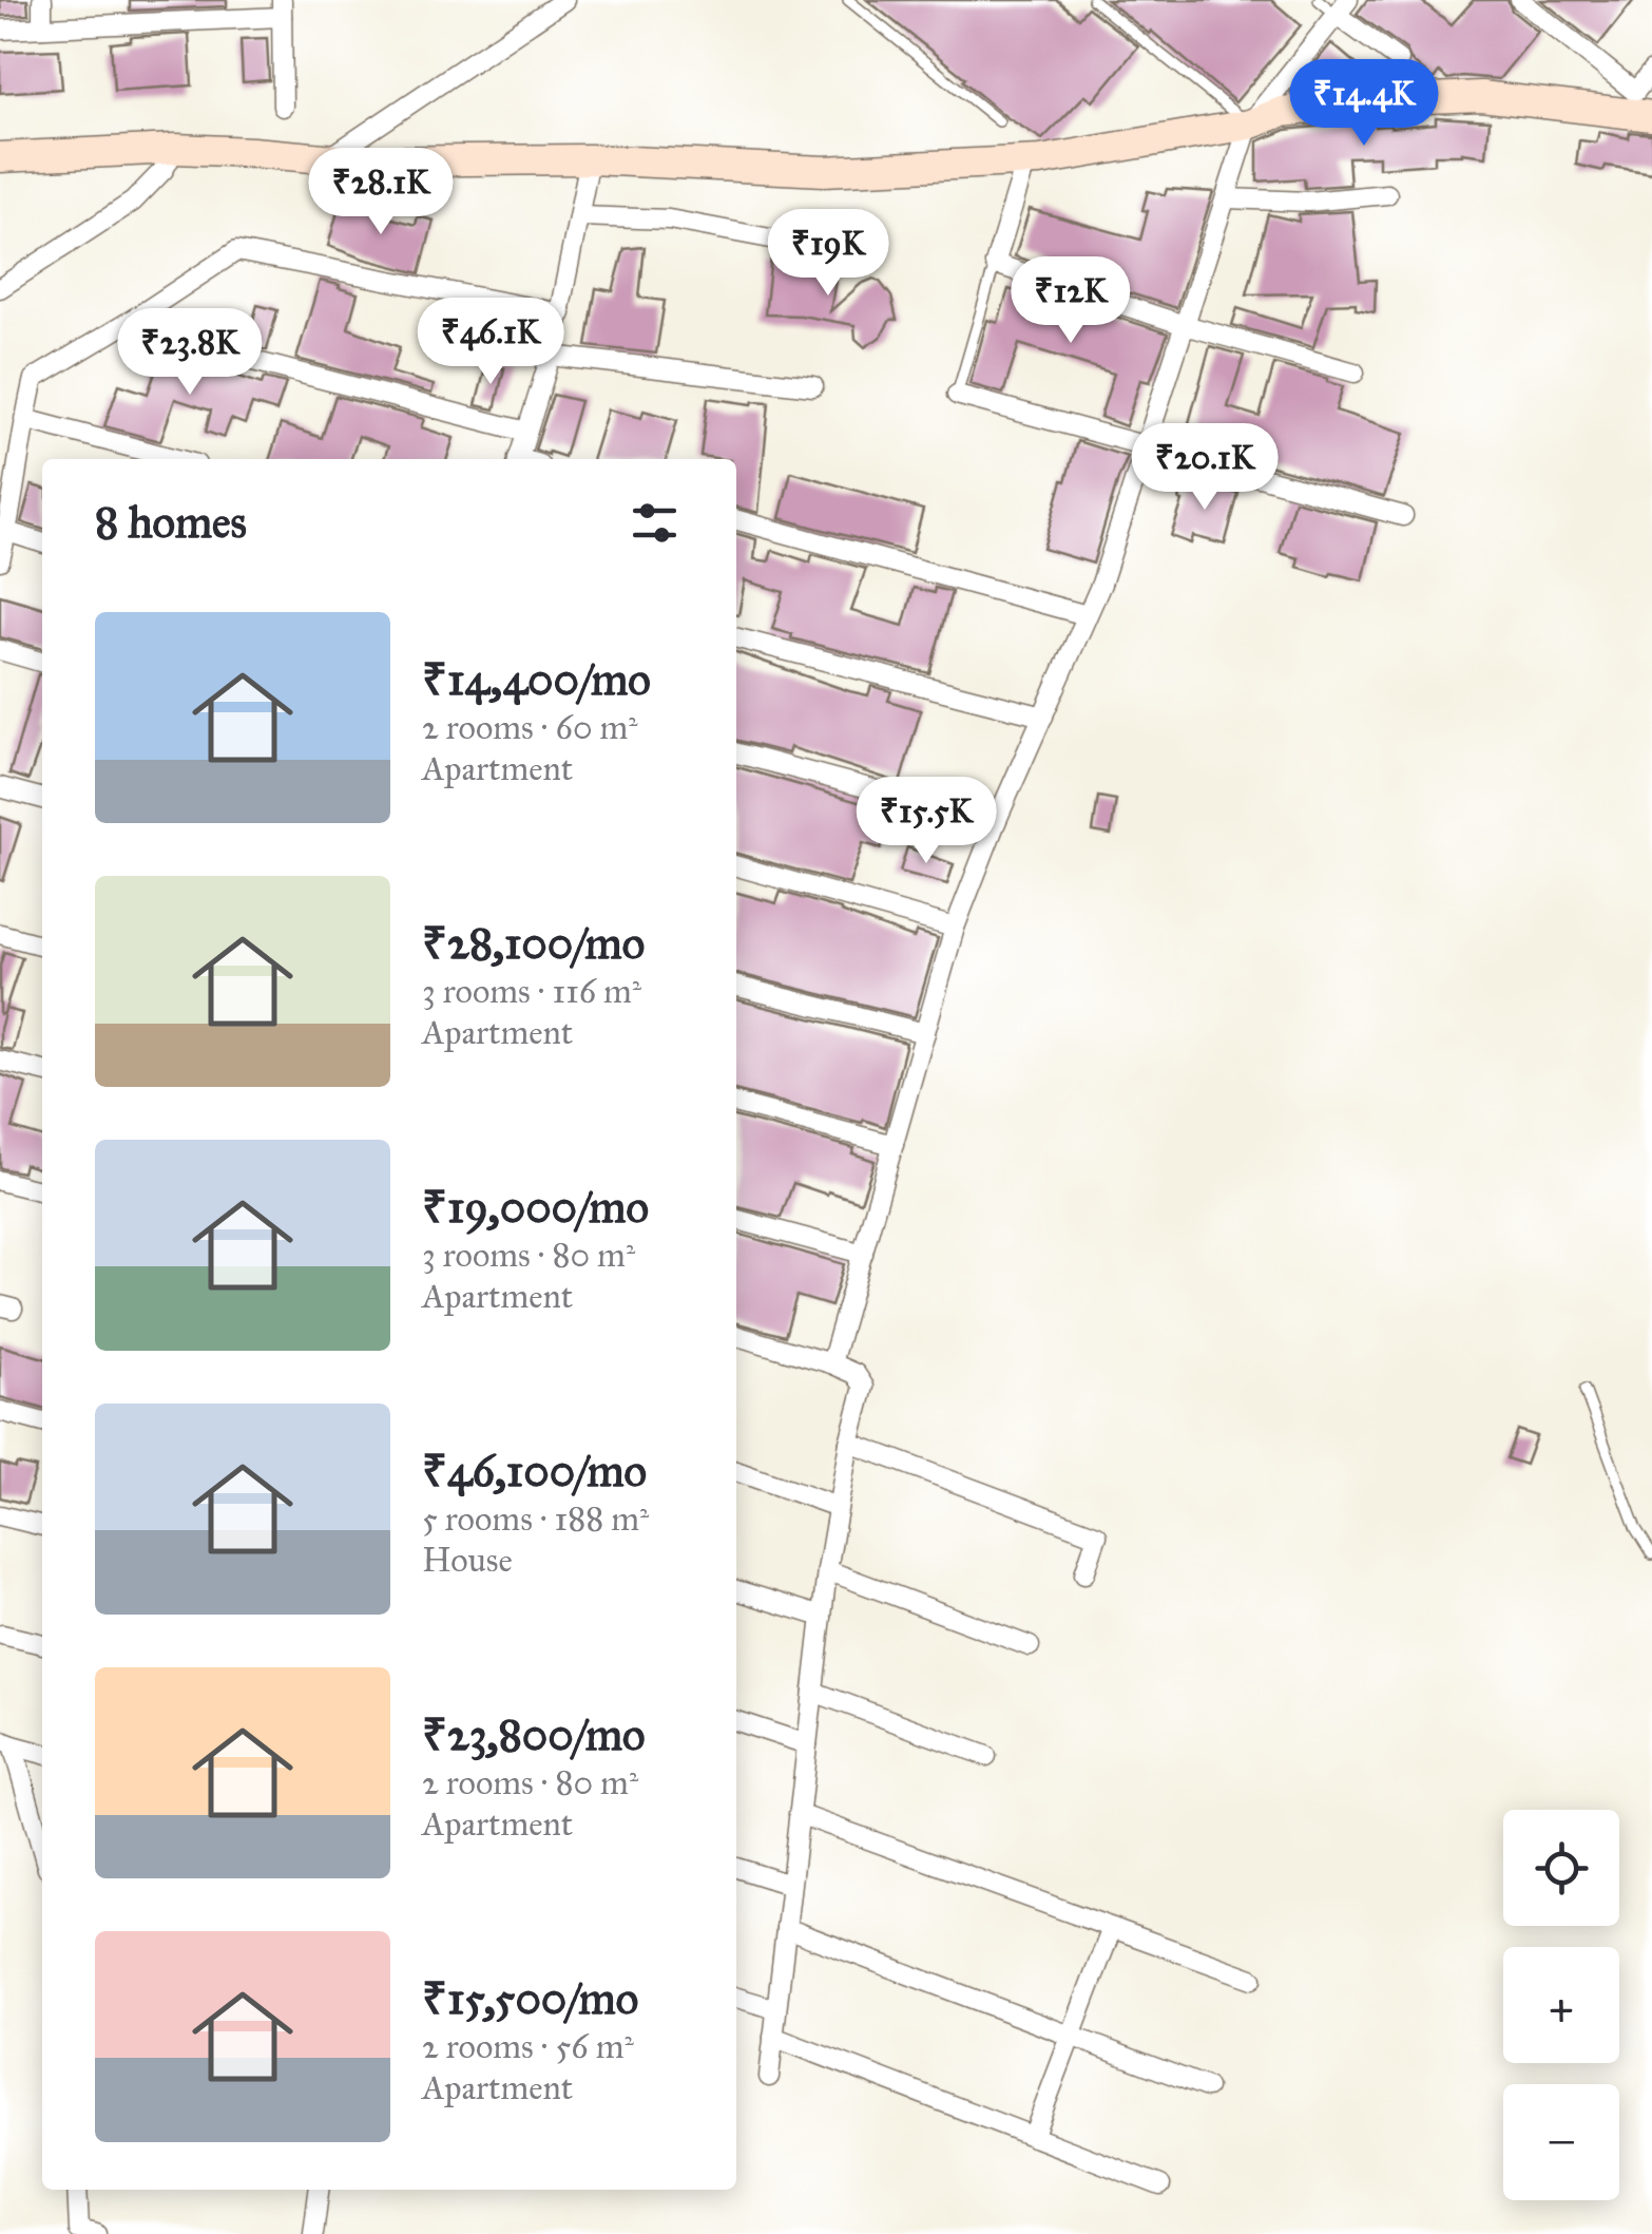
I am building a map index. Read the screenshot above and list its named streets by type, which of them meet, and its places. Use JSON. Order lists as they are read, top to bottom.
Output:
{
  "page": {
    "price": [
      "₹14.4K",
      "₹28.1K",
      "₹19K",
      "₹12K",
      "₹46.1K",
      "₹23.8K",
      "₹20.1K",
      "₹15.5K"
    ],
    "heading": "8 homes",
    "list": [
      {
        "name": "₹14,400/mo",
        "note": "2 rooms · 60 m² · Apartment"
      },
      {
        "name": "₹28,100/mo",
        "note": "3 rooms · 116 m² · Apartment"
      },
      {
        "name": "₹19,000/mo",
        "note": "3 rooms · 80 m² · Apartment"
      },
      {
        "name": "₹46,100/mo",
        "note": "5 rooms · 188 m² · House"
      },
      {
        "name": "₹23,800/mo",
        "note": "2 rooms · 80 m² · Apartment"
      },
      {
        "name": "₹15,500/mo",
        "note": "2 rooms · 56 m² · Apartment"
      }
    ],
    "map_buttons": ["+", "−"]
  }
}
